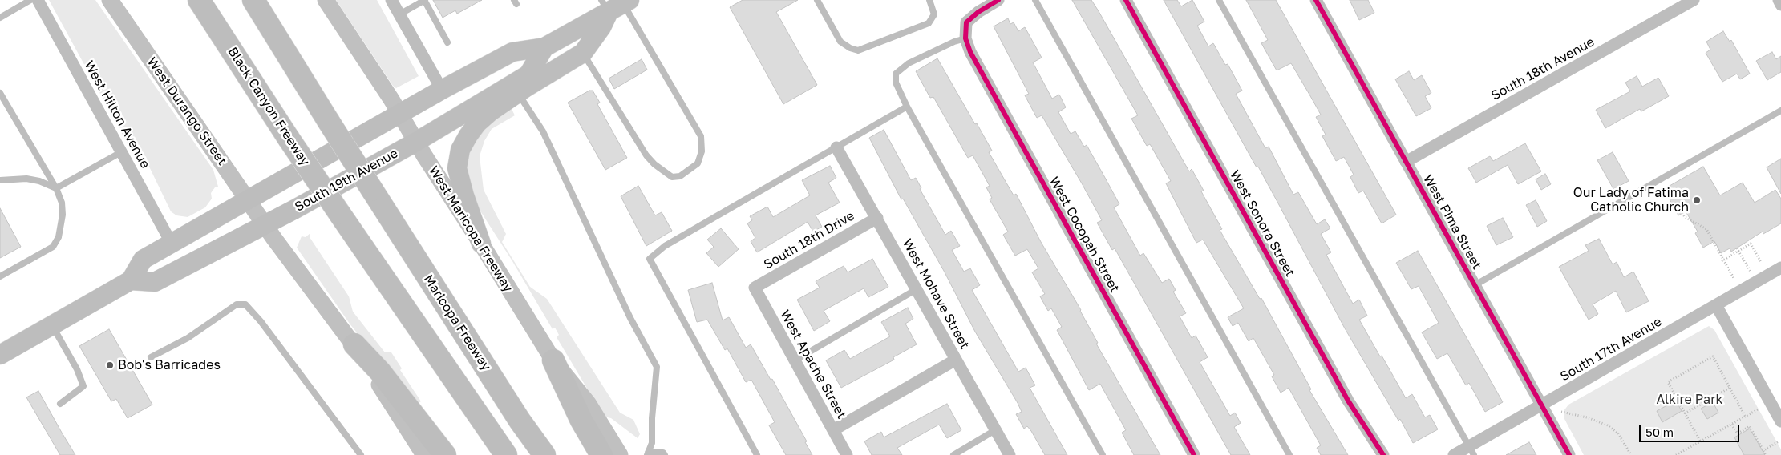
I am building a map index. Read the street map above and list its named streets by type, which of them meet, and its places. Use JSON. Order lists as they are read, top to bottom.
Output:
{
  "streets": {
    "highway": ["Black Canyon Freeway", "Maricopa Freeway"],
    "main road": ["West Durango Street", "South 19th Avenue", "West Maricopa Freeway"],
    "street": [
      "South 18th Avenue",
      "West Hilton Avenue",
      "West Pima Street",
      "West Sonora Street",
      "West Cocopah Street",
      "South 18th Drive",
      "West Mohave Street",
      "South 17th Avenue",
      "West Apache Street"
    ]
  },
  "crossings": [
    ["South 18th Avenue", "West Pima Street"],
    ["West Durango Street", "South 19th Avenue"],
    ["South 19th Avenue", "West Maricopa Freeway"],
    ["West Pima Street", "South 17th Avenue"],
    ["South 18th Drive", "West Mohave Street"],
    ["South 18th Drive", "West Apache Street"]
  ],
  "parks": ["Alkire Park"],
  "places": ["Our Lady of Fatima Catholic Church", "Bob's Barricades"],
  "scale_bar": "50 m"
}
